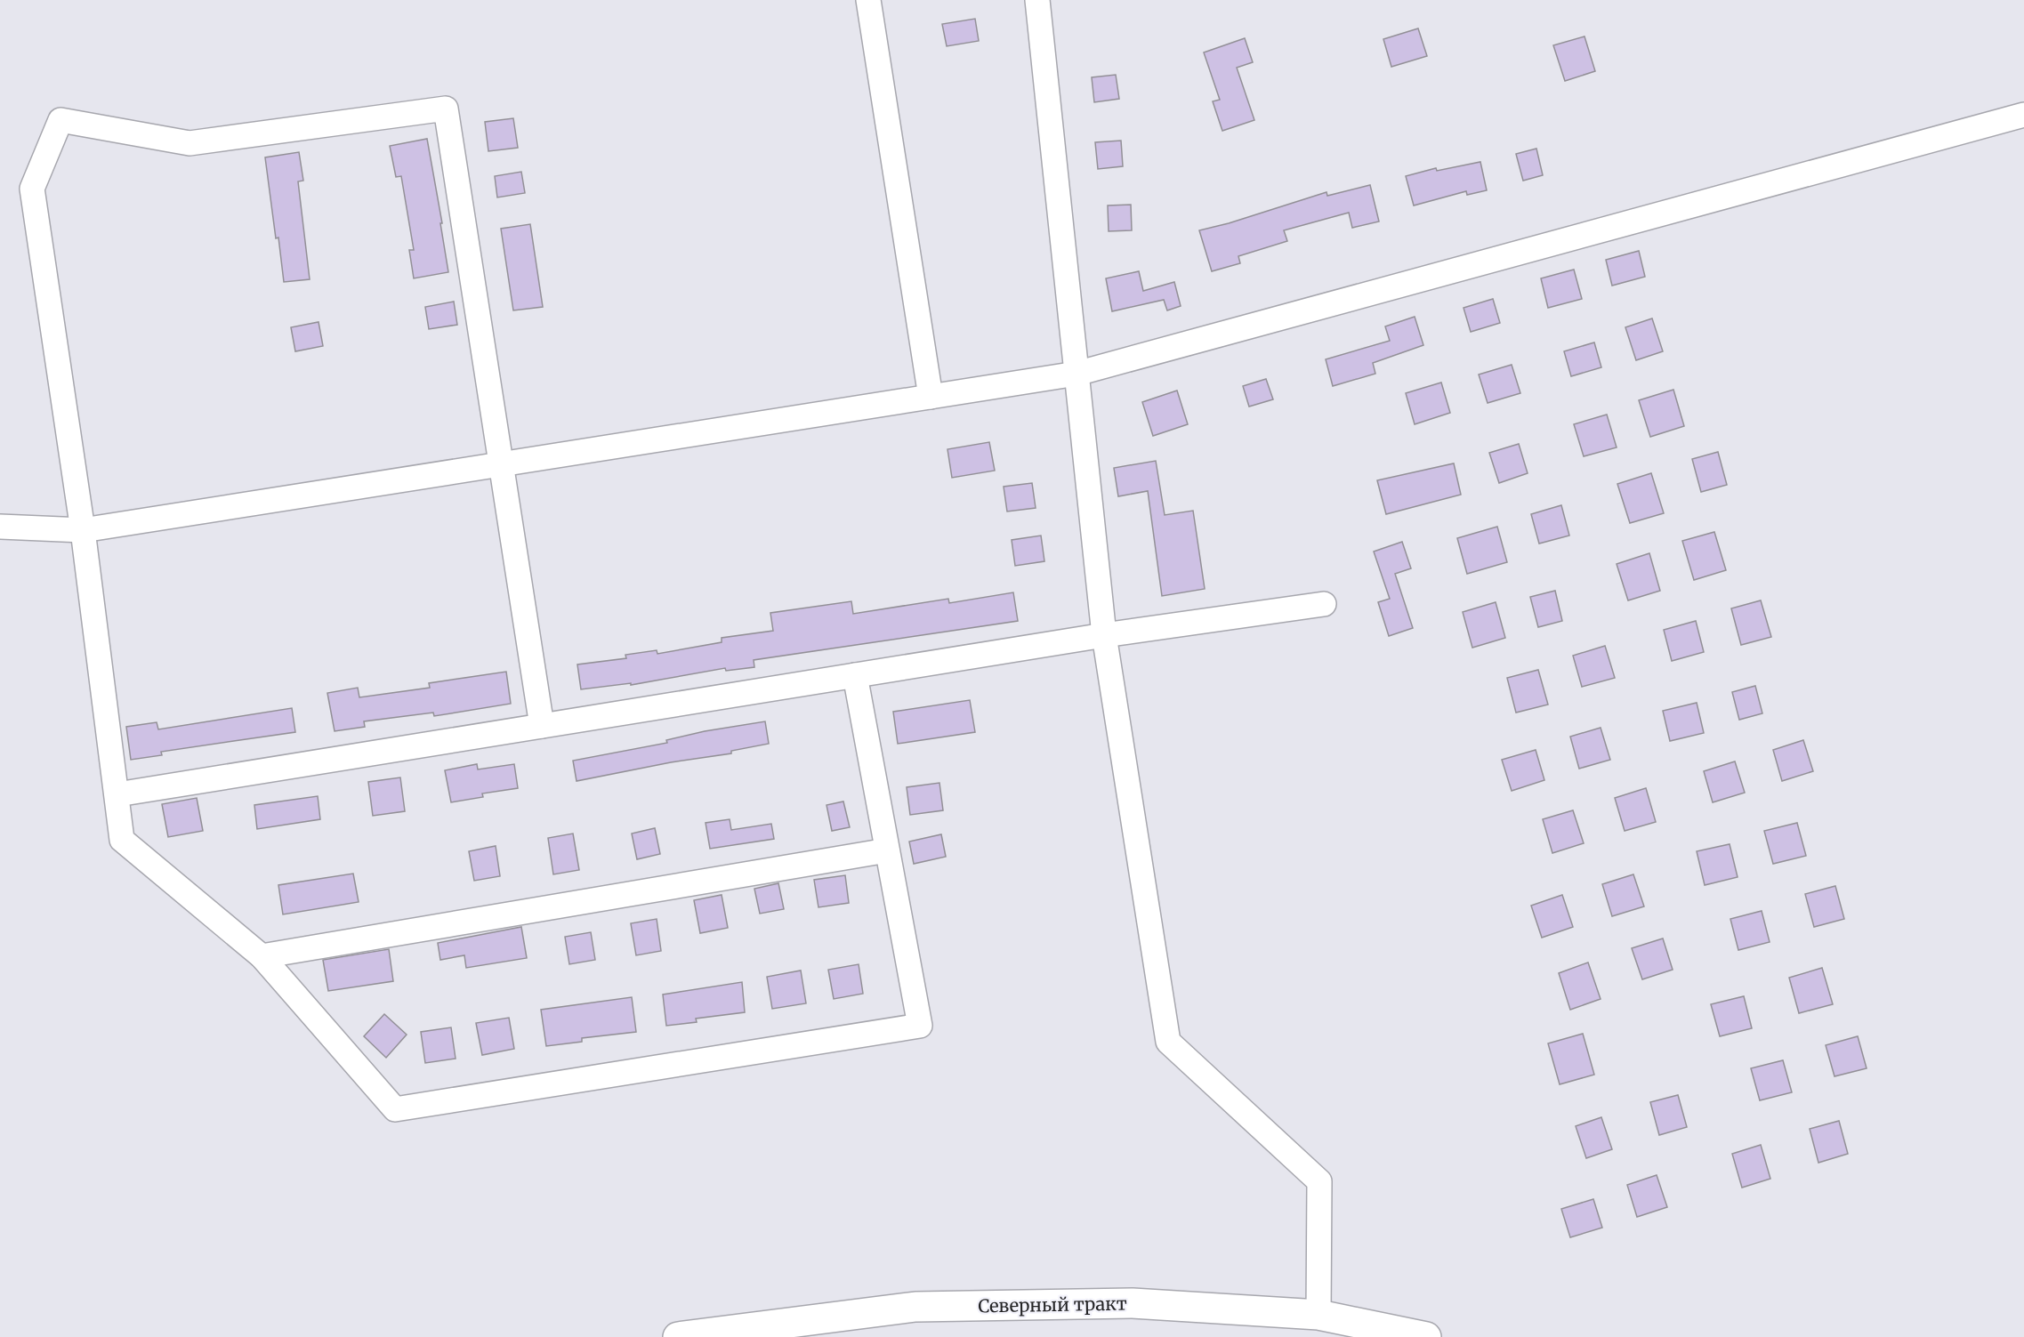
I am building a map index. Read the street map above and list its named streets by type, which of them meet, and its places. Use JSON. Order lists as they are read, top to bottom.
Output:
{
  "streets": {
    "main road": ["Северный тракт"]
  }
}
